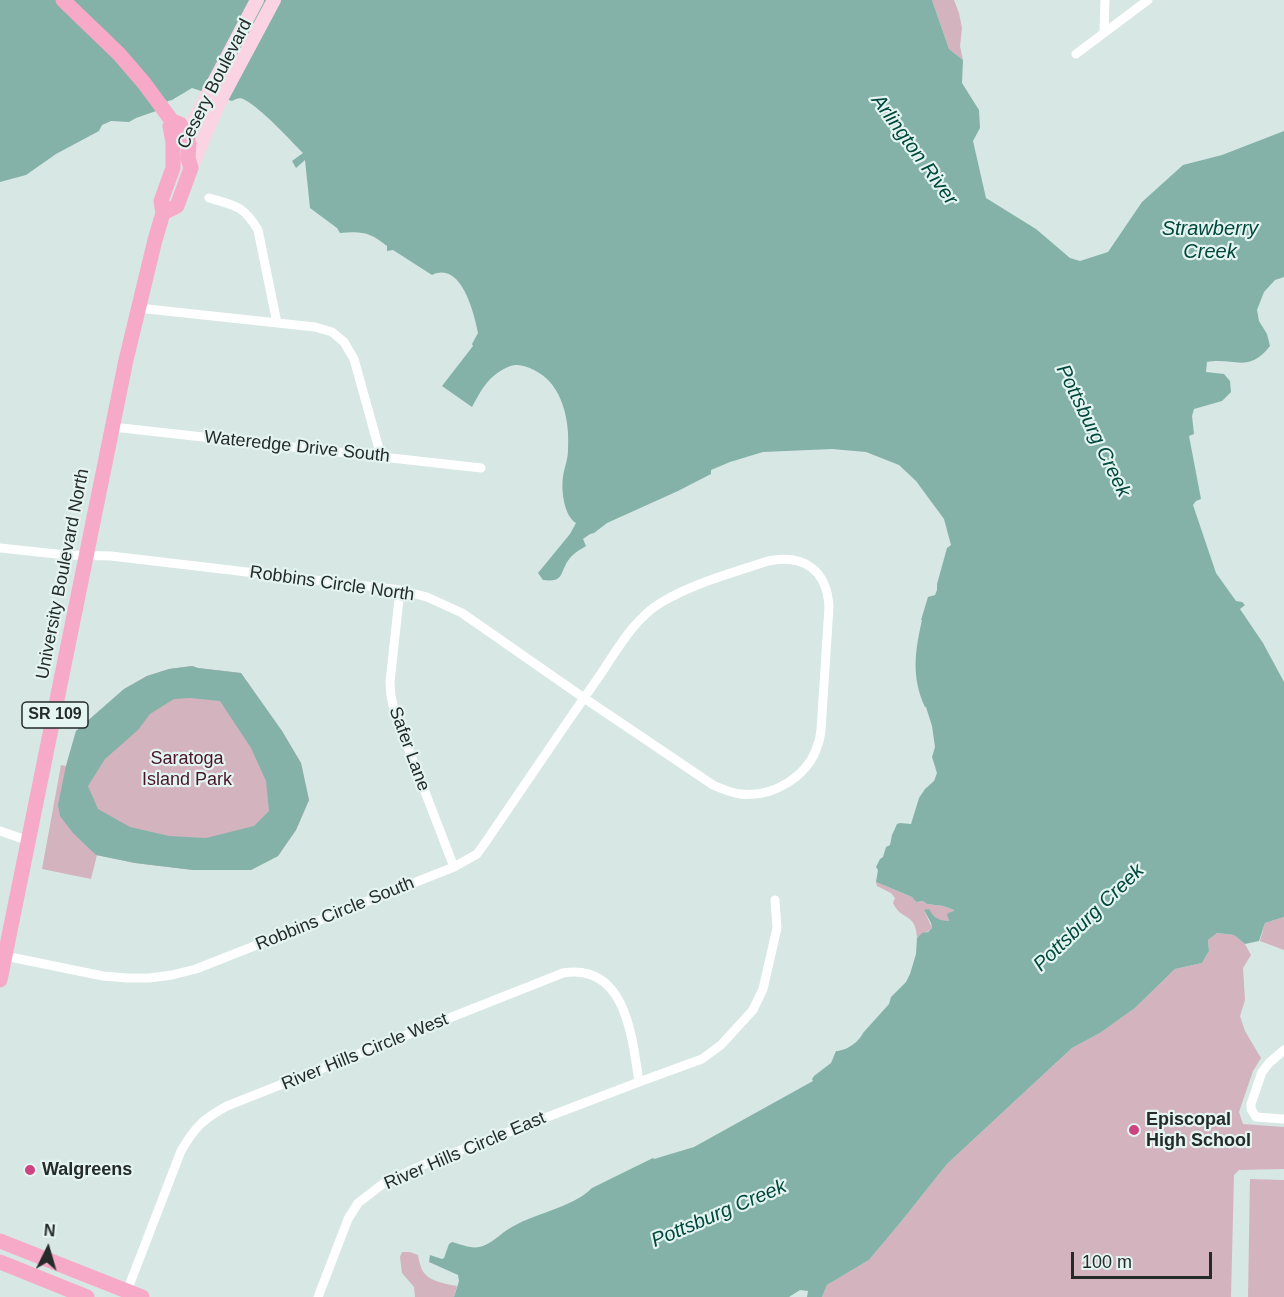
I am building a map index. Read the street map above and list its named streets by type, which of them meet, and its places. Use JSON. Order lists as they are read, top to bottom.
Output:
{
  "streets": {
    "main road": ["Cesery Boulevard", "University Boulevard North", "SR 109"],
    "street": [
      "Wateredge Drive South",
      "Robbins Circle North",
      "Safer Lane",
      "Robbins Circle South",
      "River Hills Circle West",
      "River Hills Circle East"
    ]
  },
  "crossings": [
    ["Cesery Boulevard", "University Boulevard North"],
    ["Wateredge Drive South", "University Boulevard North"],
    ["University Boulevard North", "Robbins Circle North"],
    ["University Boulevard North", "Robbins Circle South"],
    ["Robbins Circle North", "Safer Lane"],
    ["Robbins Circle North", "Robbins Circle South"],
    ["Safer Lane", "Robbins Circle South"],
    ["River Hills Circle West", "River Hills Circle East"]
  ],
  "water": ["Arlington River", "Strawberry Creek", "Pottsburg Creek"],
  "parks": ["Saratoga Island Park"],
  "places": ["Episcopal High School", "Walgreens"],
  "scale_bar": "100 m",
  "north": "top"
}
